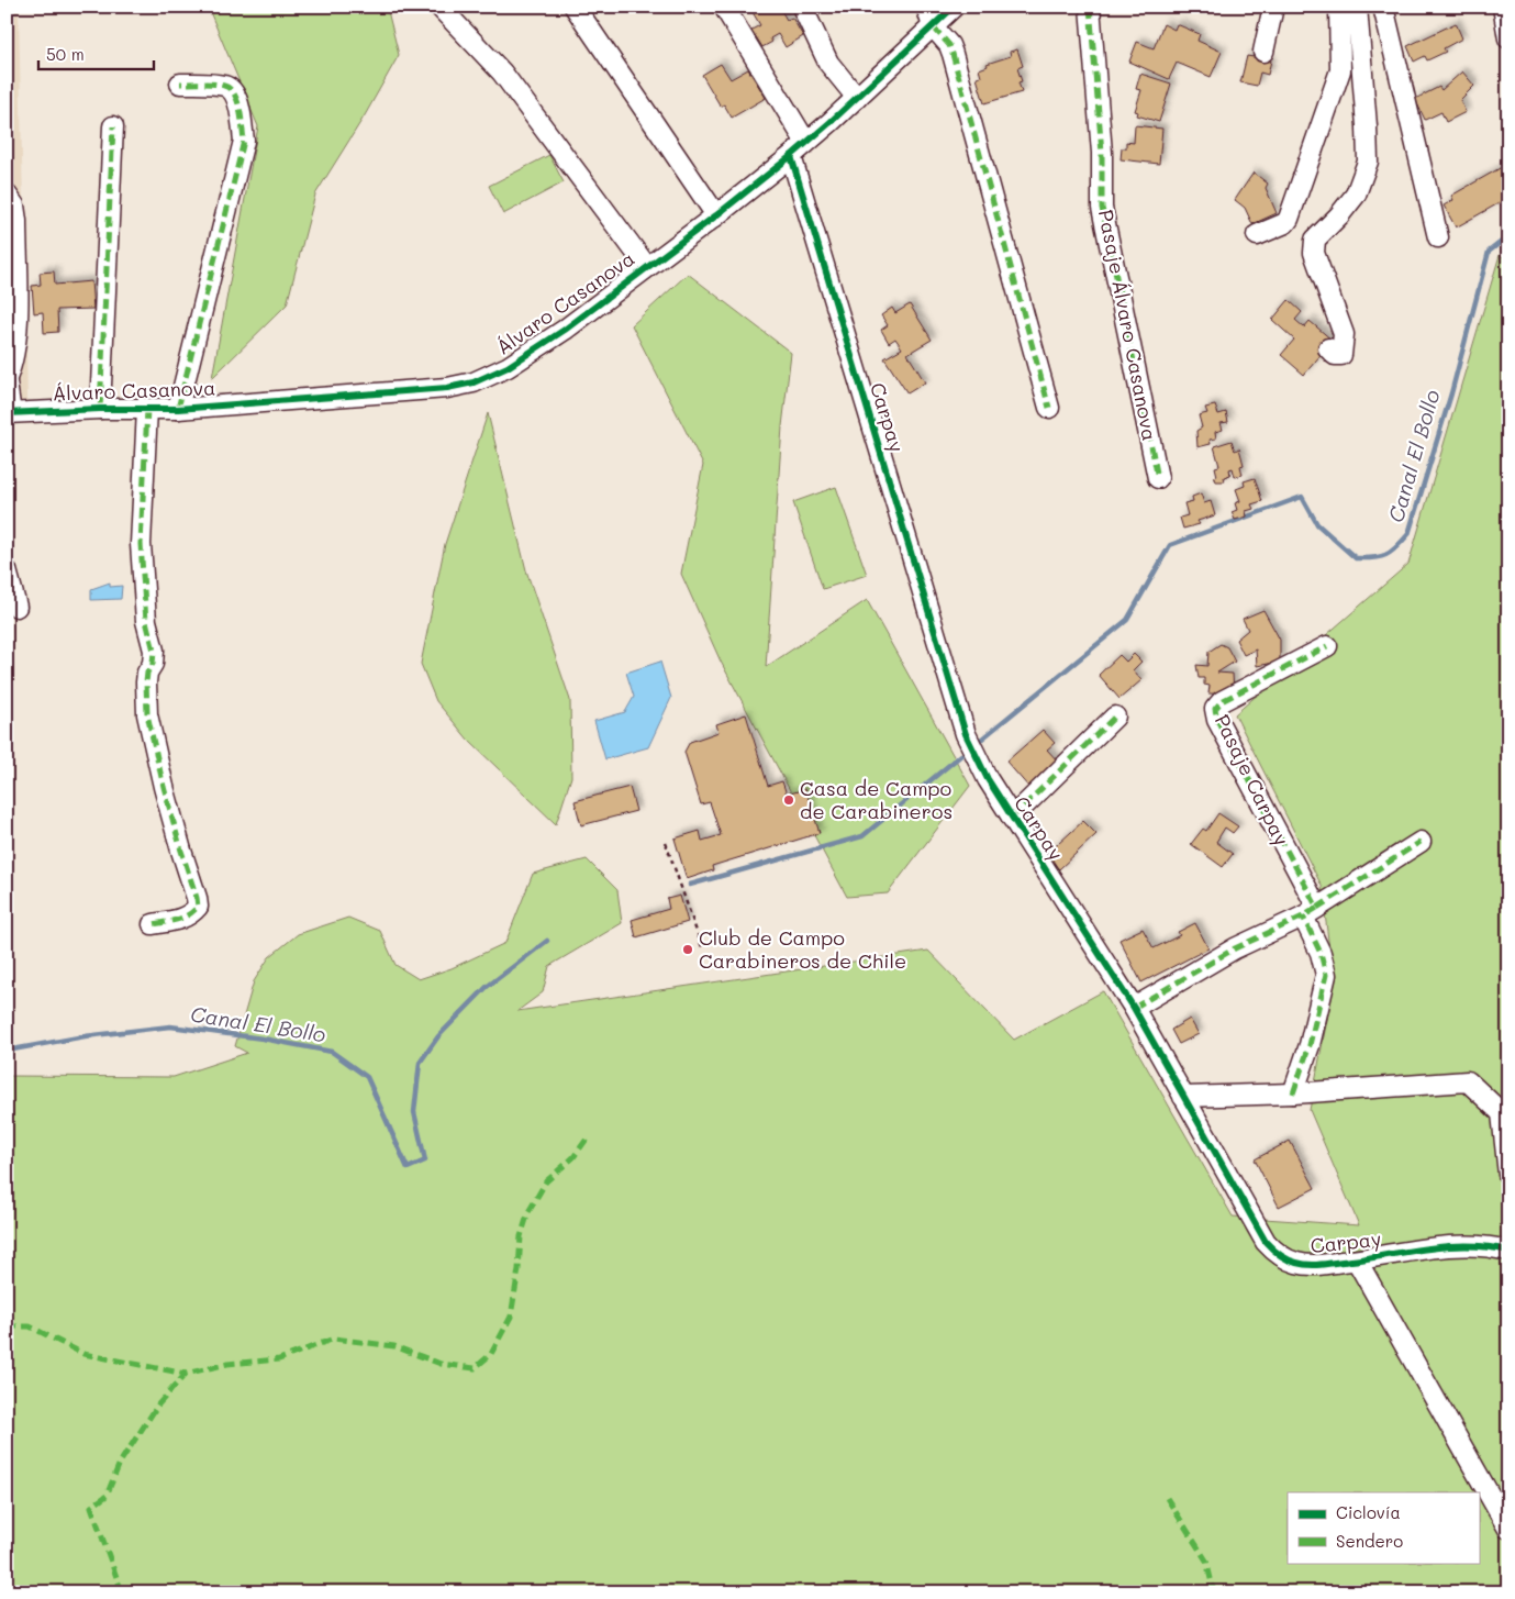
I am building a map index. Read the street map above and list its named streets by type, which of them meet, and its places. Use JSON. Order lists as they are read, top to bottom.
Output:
{
  "streets": {
    "street": [
      "Álvaro Casanova",
      "Pasaje Álvaro Casanova",
      "Carpay",
      "Pasaje Carpay"
    ]
  },
  "crossings": [
    ["Álvaro Casanova", "Carpay"]
  ],
  "water": ["Canal El Bollo"],
  "places": ["Casa de Campo de Carabineros", "Club de Campo Carabineros de Chile"],
  "legend": ["Ciclovía", "Sendero"],
  "scale_bar": "50 m"
}
